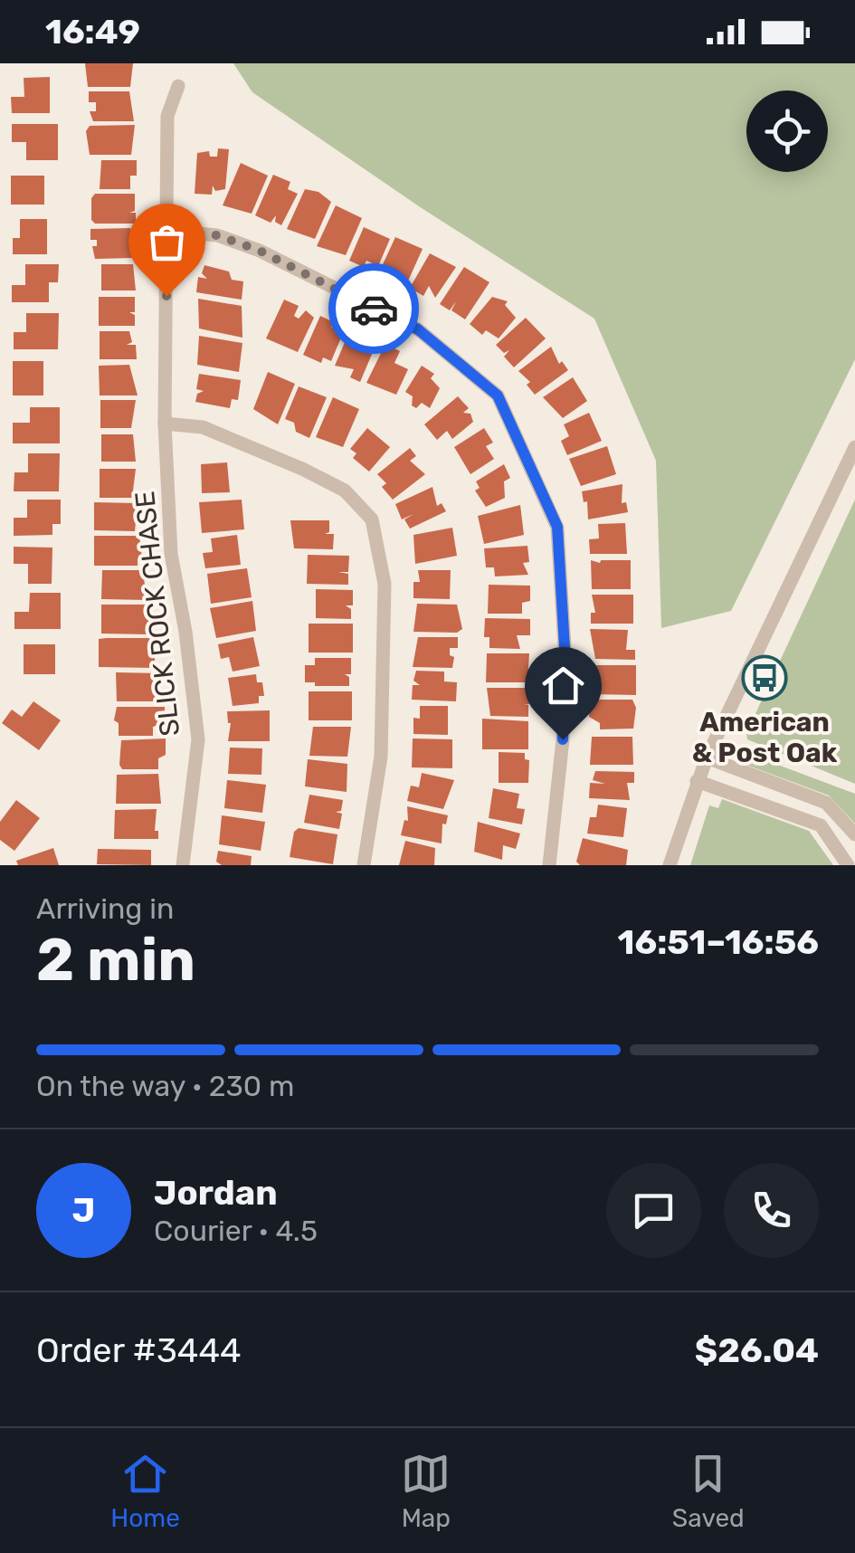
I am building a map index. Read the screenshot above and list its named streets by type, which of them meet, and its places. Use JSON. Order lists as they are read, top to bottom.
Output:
{
  "streets": {
    "street": ["SLICK ROCK CHASE"]
  },
  "places": {
    "bus stop": ["American & Post Oak"]
  },
  "page": {
    "status": "16:49",
    "heading": ["2 min", "Arriving in", "16:51–16:56"],
    "panel": [
      "Jordan",
      "Courier · 4.5",
      "Order #3444",
      "$26.04"
    ],
    "bar": "On the way · 230 m",
    "round": "J",
    "tabs": ["Home", "Map", "Saved"]
  }
}
